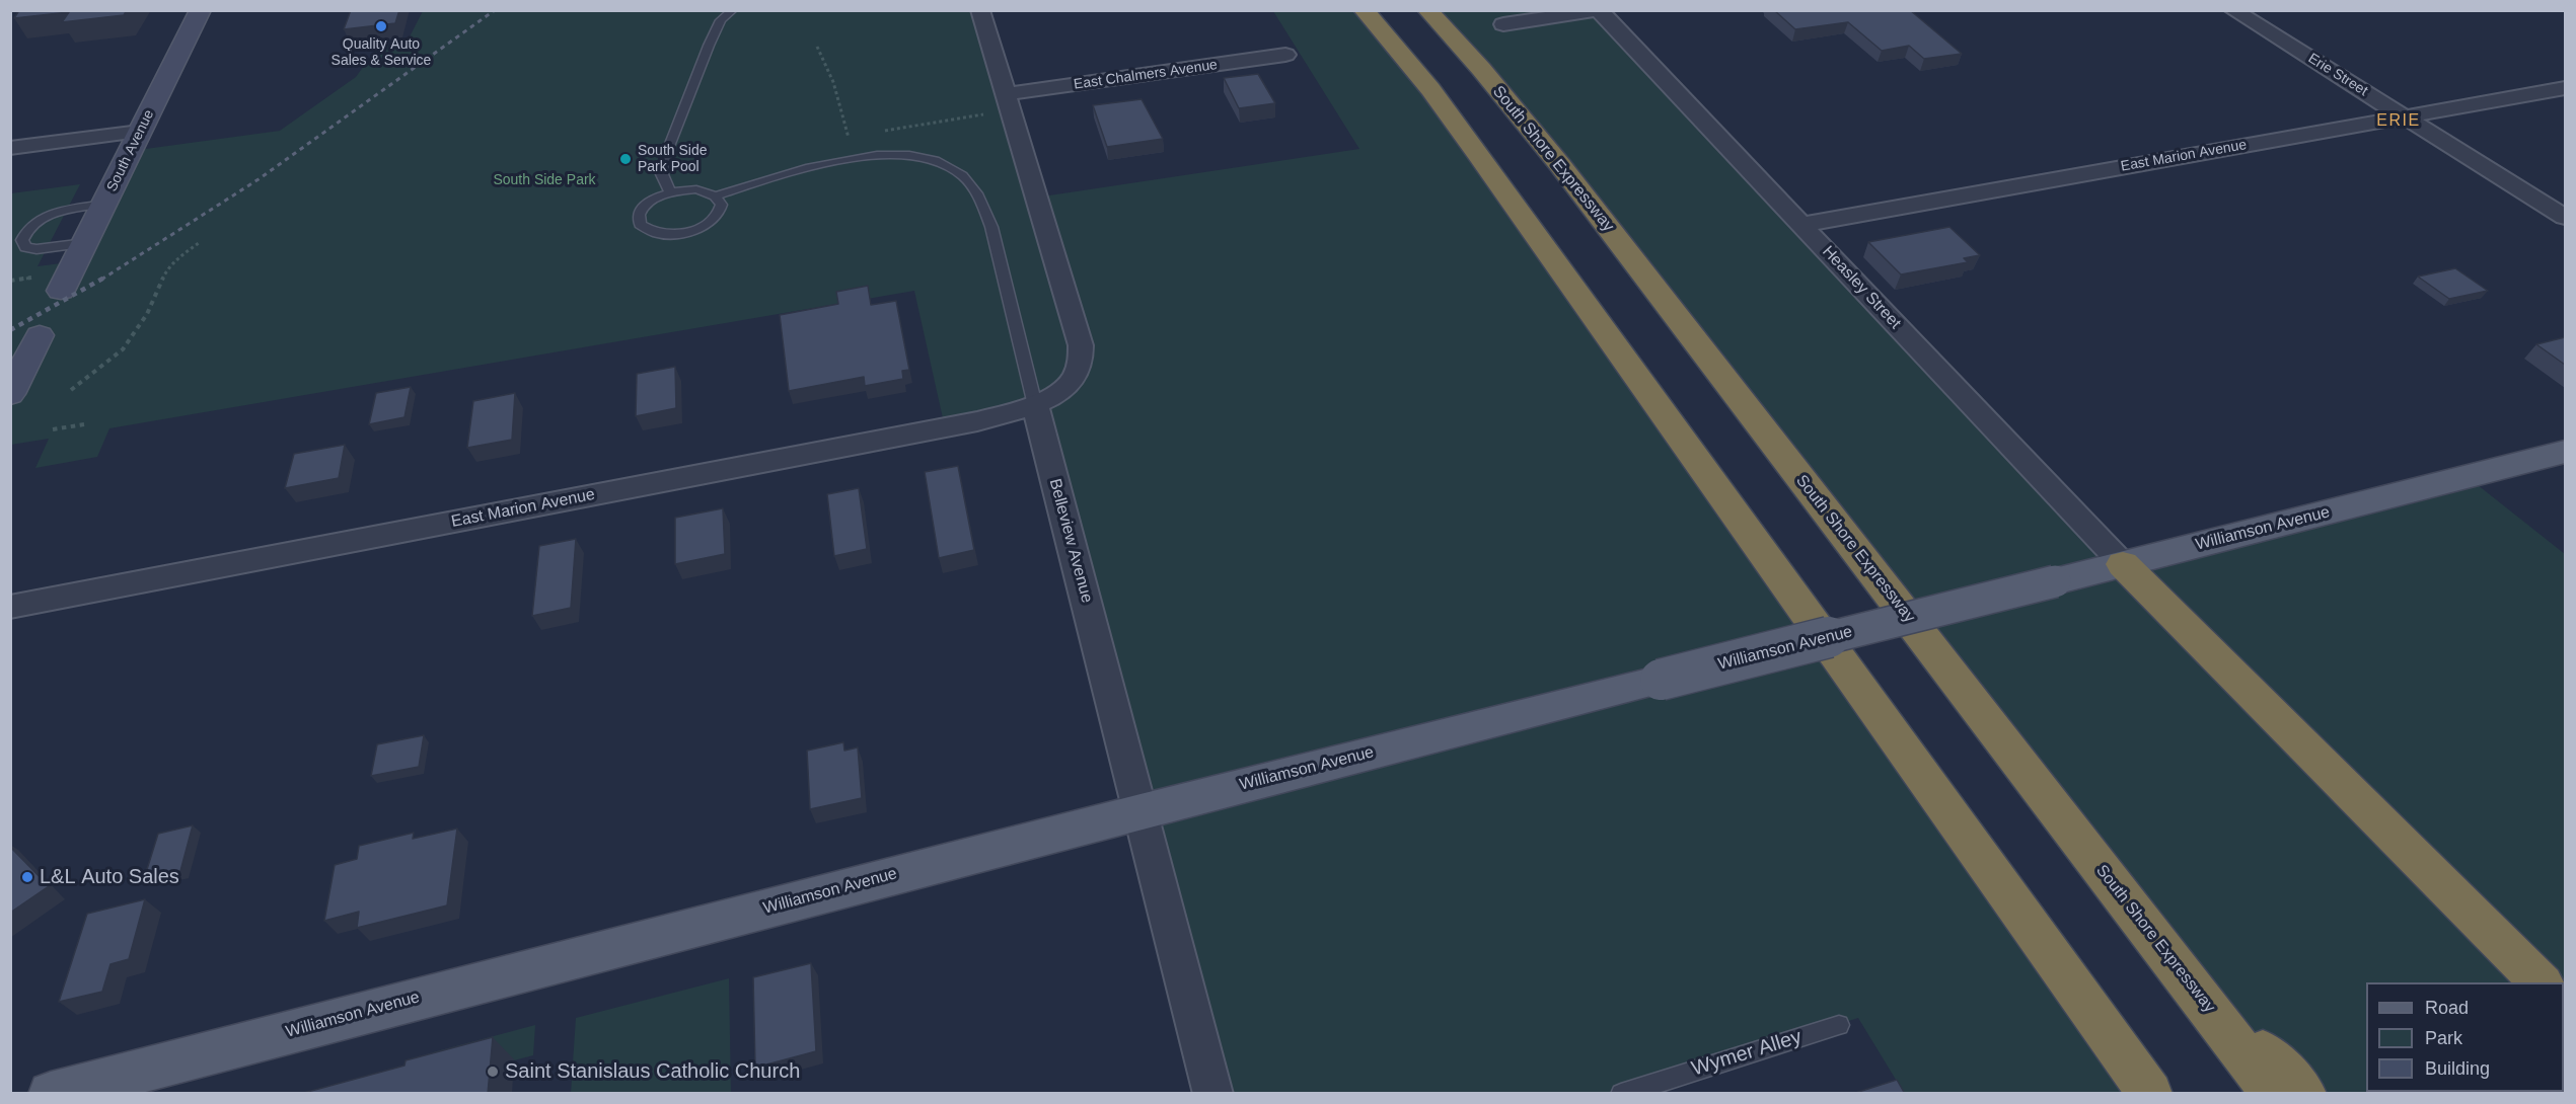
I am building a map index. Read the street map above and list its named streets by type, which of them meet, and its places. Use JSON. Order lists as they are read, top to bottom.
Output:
{
  "streets": {
    "highway": ["South Shore Expressway"],
    "main road": ["South Avenue", "Williamson Avenue"],
    "street": [
      "East Chalmers Avenue",
      "Erie Street",
      "East Marion Avenue",
      "Heasley Street",
      "Belleview Avenue"
    ],
    "lane": ["Wymer Alley"]
  },
  "crossings": [
    ["Erie Street", "East Marion Avenue"],
    ["East Marion Avenue", "Heasley Street"],
    ["East Marion Avenue", "Belleview Avenue"],
    ["Heasley Street", "Williamson Avenue"],
    ["Williamson Avenue", "Belleview Avenue"]
  ],
  "districts": ["ERIE"],
  "parks": ["South Side Park"],
  "places": [
    "Quality Auto Sales & Service",
    "South Side Park Pool",
    "L&L Auto Sales",
    "Saint Stanislaus Catholic Church"
  ],
  "legend": ["Road", "Park", "Building"]
}
